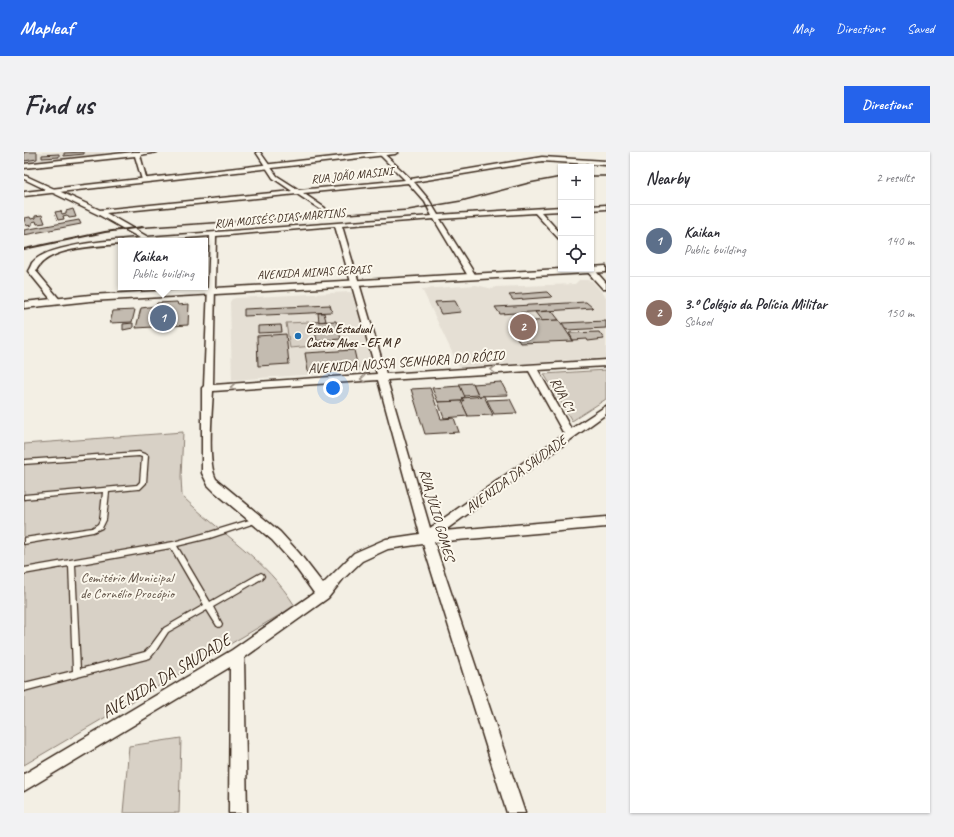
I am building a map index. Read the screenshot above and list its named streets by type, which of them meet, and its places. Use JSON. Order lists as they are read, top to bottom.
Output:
{
  "streets": {
    "street": [
      "RUA JOÃO MASINI",
      "RUA MOISÉS DIAS MARTINS",
      "AVENIDA MINAS GERAIS",
      "AVENIDA NOSSA SENHORA DO RÓCIO",
      "RUA C1",
      "AVENIDA DA SAUDADE",
      "RUA JÚLIO GOMES"
    ]
  },
  "crossings": [
    ["RUA MOISÉS DIAS MARTINS", "RUA JÚLIO GOMES"],
    ["AVENIDA MINAS GERAIS", "RUA JÚLIO GOMES"],
    ["AVENIDA NOSSA SENHORA DO RÓCIO", "RUA C1"],
    ["AVENIDA NOSSA SENHORA DO RÓCIO", "RUA JÚLIO GOMES"],
    ["RUA C1", "AVENIDA DA SAUDADE"],
    ["AVENIDA DA SAUDADE", "RUA JÚLIO GOMES"]
  ],
  "one_way": ["AVENIDA NOSSA SENHORA DO RÓCIO"],
  "parks": ["Cemitério Municipal de Cornélio Procópio"],
  "places": ["Escola Estadual Castro Alves - EF M P"],
  "page": {
    "header": "Mapleaf",
    "nav": ["Map", "Directions", "Saved"],
    "buttons": "Directions",
    "title": "Find us",
    "heading": ["Nearby", "2 results"],
    "map_buttons": ["+", "−"],
    "list": [
      {
        "mark": "1",
        "name": "Kaikan",
        "note": "Public building",
        "value": "140 m"
      },
      {
        "mark": "2",
        "name": "3.º Colégio da Polícia Militar",
        "note": "School",
        "value": "150 m"
      }
    ],
    "popup": ["Kaikan", "Public building"],
    "pins": ["1", "2"]
  }
}
